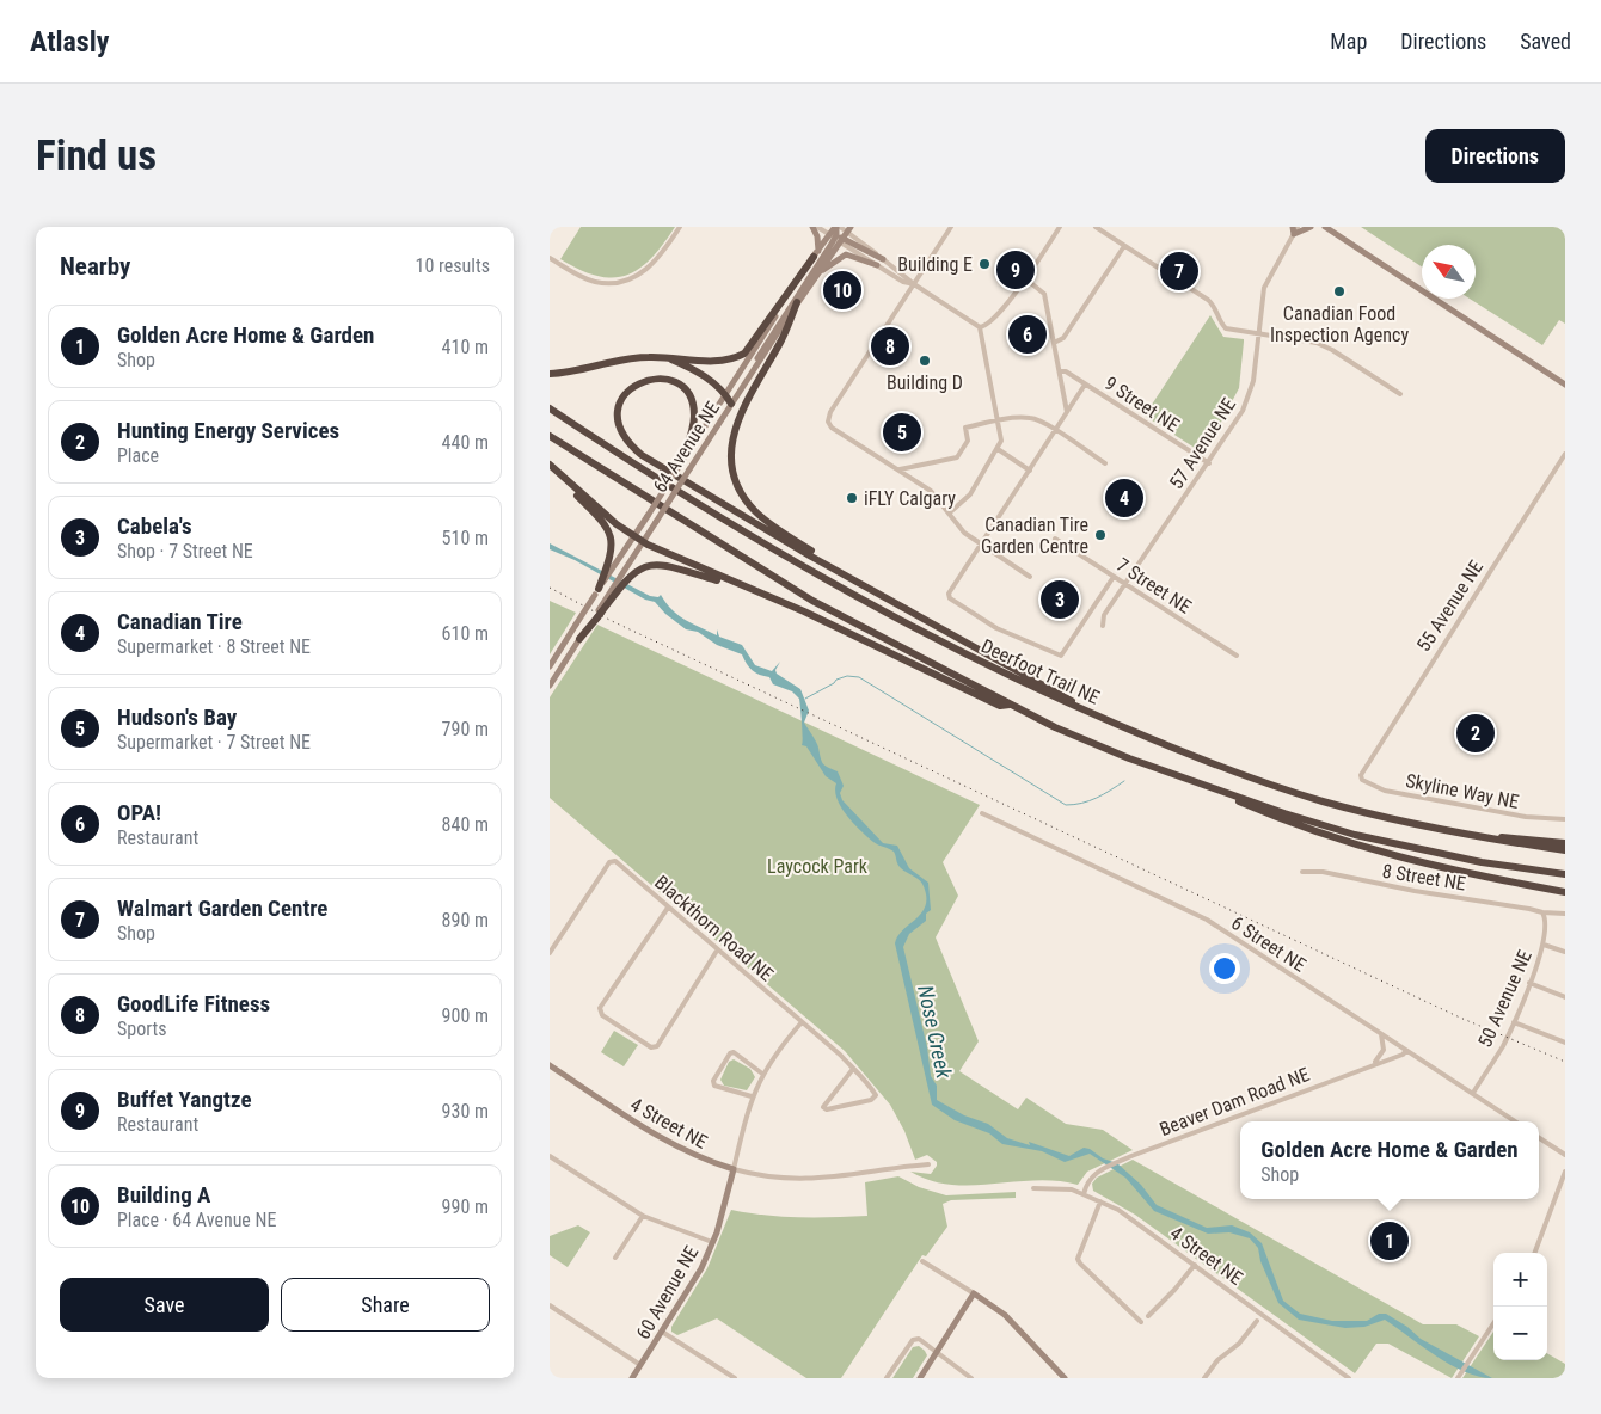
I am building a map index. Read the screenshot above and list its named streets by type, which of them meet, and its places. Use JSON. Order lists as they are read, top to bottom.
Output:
{
  "streets": {
    "highway": ["Deerfoot Trail NE"],
    "street": [
      "9 Street NE",
      "57 Avenue NE",
      "64 Avenue NE",
      "7 Street NE",
      "55 Avenue NE",
      "Skyline Way NE",
      "8 Street NE",
      "Blackthorn Road NE",
      "6 Street NE",
      "50 Avenue NE",
      "Beaver Dam Road NE",
      "4 Street NE",
      "60 Avenue NE"
    ]
  },
  "crossings": [
    ["9 Street NE", "57 Avenue NE"],
    ["57 Avenue NE", "7 Street NE"],
    ["55 Avenue NE", "Skyline Way NE"],
    ["8 Street NE", "50 Avenue NE"],
    ["Blackthorn Road NE", "60 Avenue NE"],
    ["6 Street NE", "50 Avenue NE"],
    ["6 Street NE", "Beaver Dam Road NE"],
    ["Beaver Dam Road NE", "4 Street NE"],
    ["4 Street NE", "60 Avenue NE"]
  ],
  "water": ["Nose Creek"],
  "parks": ["Laycock Park"],
  "places": [
    "Building E",
    "Canadian Food Inspection Agency",
    "Building D",
    "iFLY Calgary",
    "Canadian Tire Garden Centre"
  ],
  "north": "top left",
  "page": {
    "header": "Atlasly",
    "nav": ["Map", "Directions", "Saved"],
    "buttons": [
      "Directions",
      ["Save", "Share"]
    ],
    "title": "Find us",
    "heading": ["Nearby", "10 results"],
    "pins": [
      "9",
      "7",
      "10",
      "6",
      "8",
      "5",
      "4",
      "3",
      "2",
      "1"
    ],
    "list": [
      {
        "mark": "1",
        "name": "Golden Acre Home & Garden",
        "note": "Shop",
        "value": "410 m"
      },
      {
        "mark": "2",
        "name": "Hunting Energy Services",
        "note": "Place",
        "value": "440 m"
      },
      {
        "mark": "3",
        "name": "Cabela's",
        "note": "Shop · 7 Street NE",
        "value": "510 m"
      },
      {
        "mark": "4",
        "name": "Canadian Tire",
        "note": "Supermarket · 8 Street NE",
        "value": "610 m"
      },
      {
        "mark": "5",
        "name": "Hudson's Bay",
        "note": "Supermarket · 7 Street NE",
        "value": "790 m"
      },
      {
        "mark": "6",
        "name": "OPA!",
        "note": "Restaurant",
        "value": "840 m"
      },
      {
        "mark": "7",
        "name": "Walmart Garden Centre",
        "note": "Shop",
        "value": "890 m"
      },
      {
        "mark": "8",
        "name": "GoodLife Fitness",
        "note": "Sports",
        "value": "900 m"
      },
      {
        "mark": "9",
        "name": "Buffet Yangtze",
        "note": "Restaurant",
        "value": "930 m"
      },
      {
        "mark": "10",
        "name": "Building A",
        "note": "Place · 64 Avenue NE",
        "value": "990 m"
      }
    ],
    "popup": ["Golden Acre Home & Garden", "Shop"],
    "map_buttons": ["+", "−"]
  }
}
